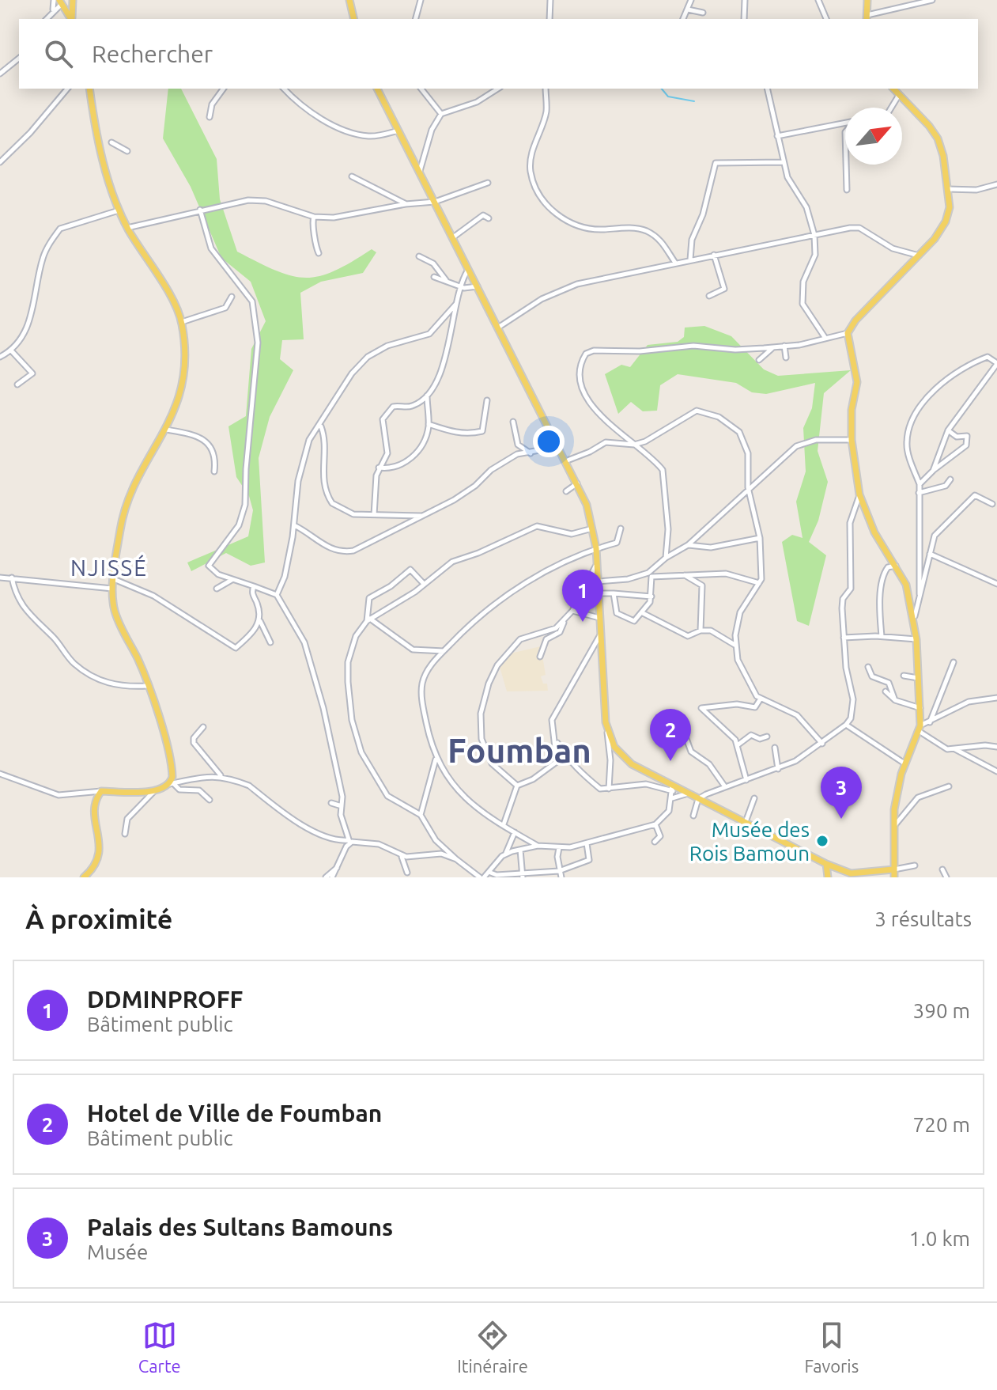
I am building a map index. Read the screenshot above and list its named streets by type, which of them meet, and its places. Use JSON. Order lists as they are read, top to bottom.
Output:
{
  "districts": ["NJISSÉ", "Foumban"],
  "places": ["Musée des Rois Bamoun"],
  "north": "top right",
  "page": {
    "search": "Rechercher",
    "pins": ["1", "2", "3"],
    "heading": ["À proximité", "3 résultats"],
    "list": [
      {
        "mark": "1",
        "name": "DDMINPROFF",
        "note": "Bâtiment public",
        "value": "390 m"
      },
      {
        "mark": "2",
        "name": "Hotel de Ville de Foumban",
        "note": "Bâtiment public",
        "value": "720 m"
      },
      {
        "mark": "3",
        "name": "Palais des Sultans Bamouns",
        "note": "Musée",
        "value": "1.0 km"
      }
    ],
    "nav": ["Carte", "Itinéraire", "Favoris"]
  }
}
